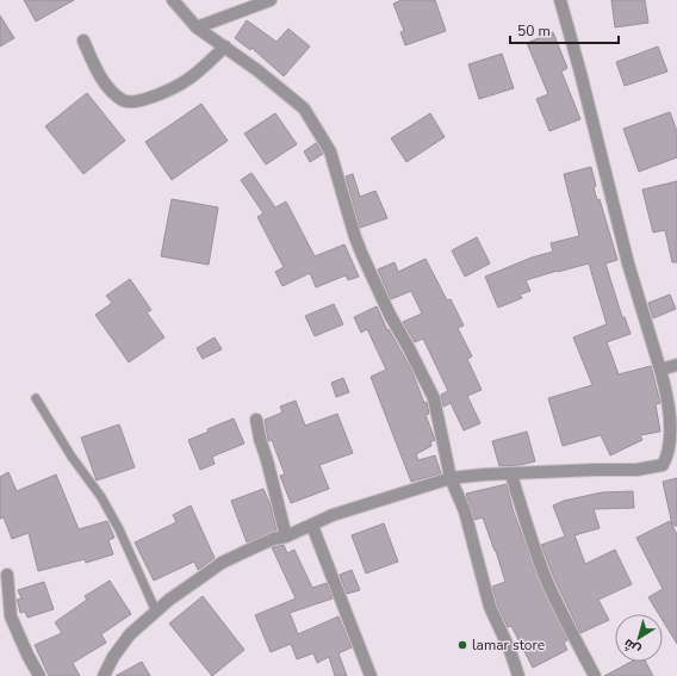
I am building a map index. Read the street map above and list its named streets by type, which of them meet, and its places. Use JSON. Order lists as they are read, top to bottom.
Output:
{
  "places": ["lamar store"],
  "scale_bar": "50 m",
  "north": "bottom left"
}
